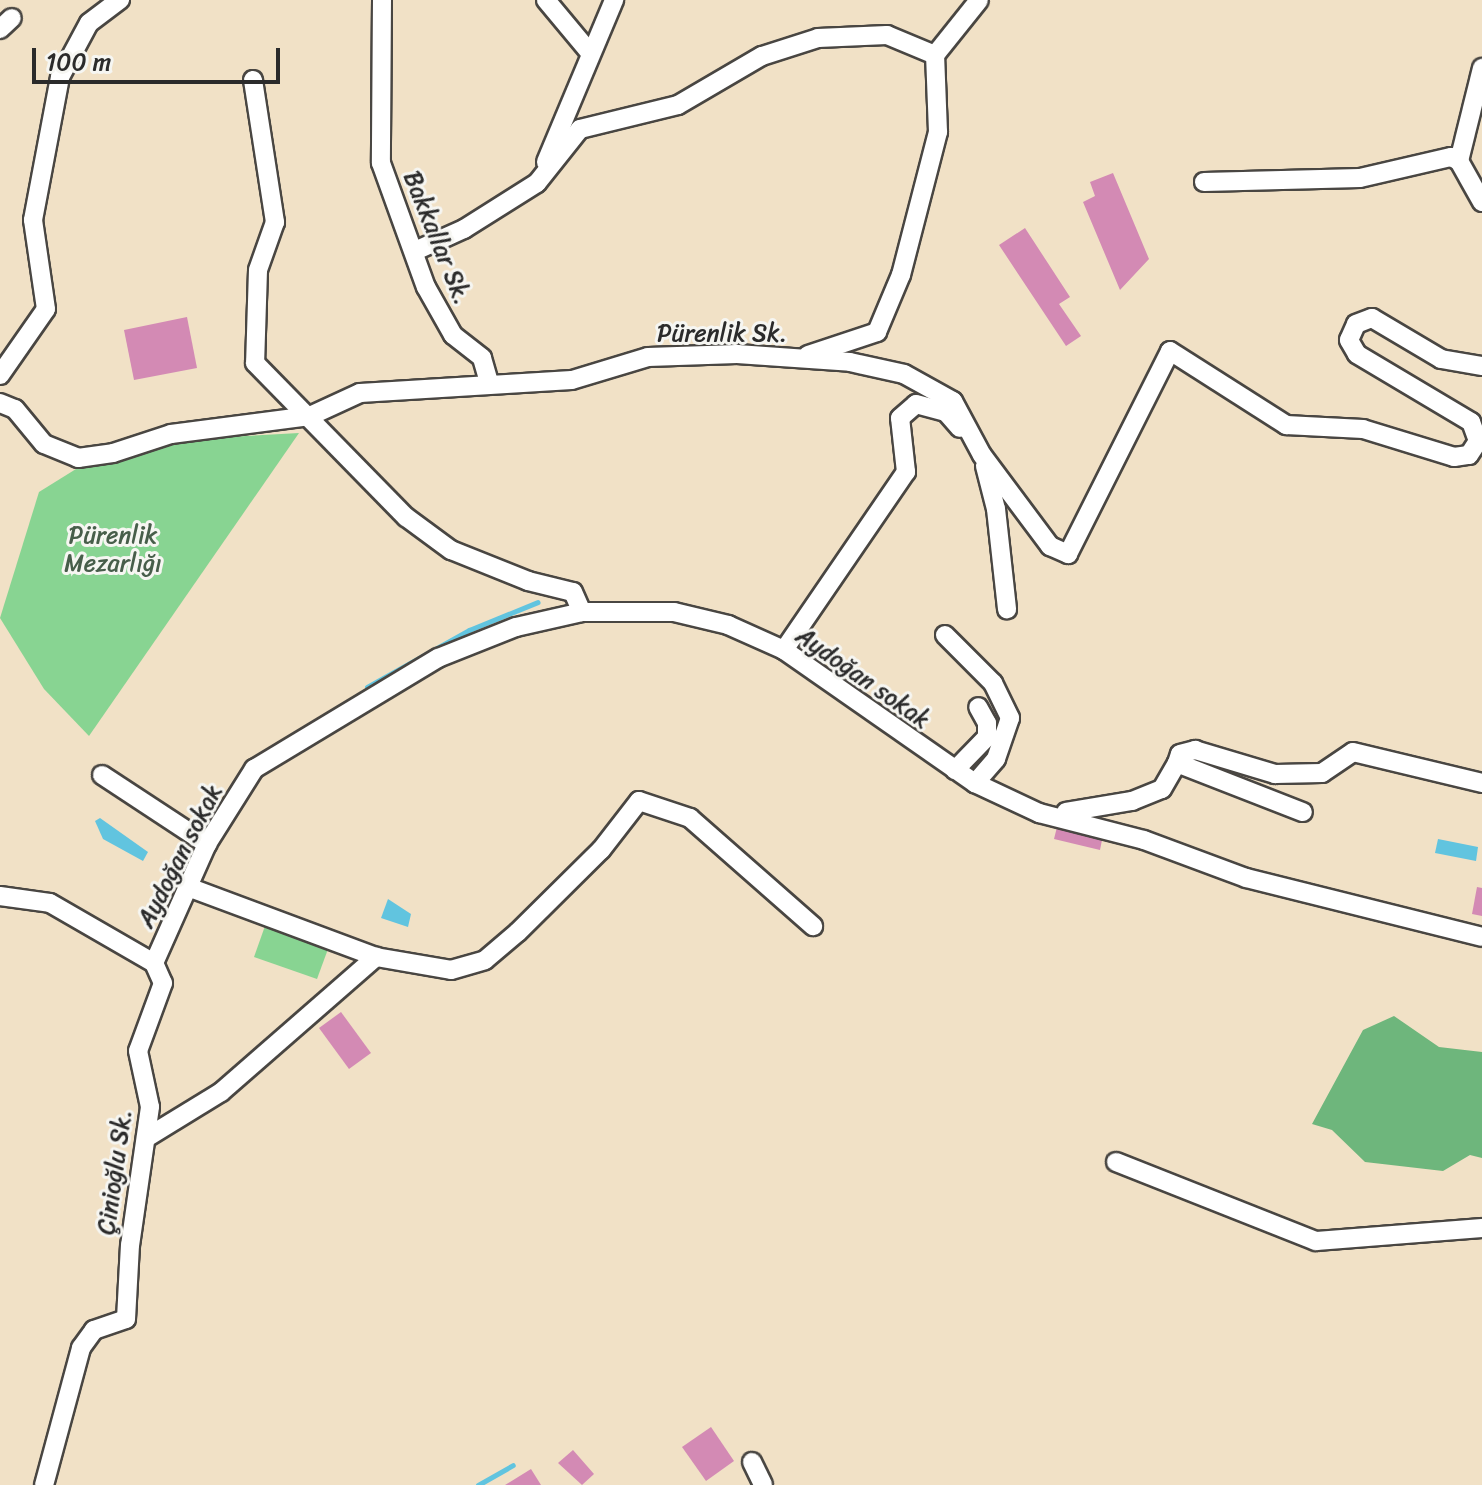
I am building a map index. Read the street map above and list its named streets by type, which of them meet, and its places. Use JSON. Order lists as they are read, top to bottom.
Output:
{
  "streets": {
    "street": [
      "Bakkallar Sk.",
      "Pürenlik Sk.",
      "Aydoğan sokak",
      "Çinioğlu Sk."
    ]
  },
  "crossings": [
    ["Bakkallar Sk.", "Pürenlik Sk."],
    ["Aydoğan sokak", "Çinioğlu Sk."]
  ],
  "parks": ["Pürenlik Mezarlığı"],
  "scale_bar": "100 m"
}
